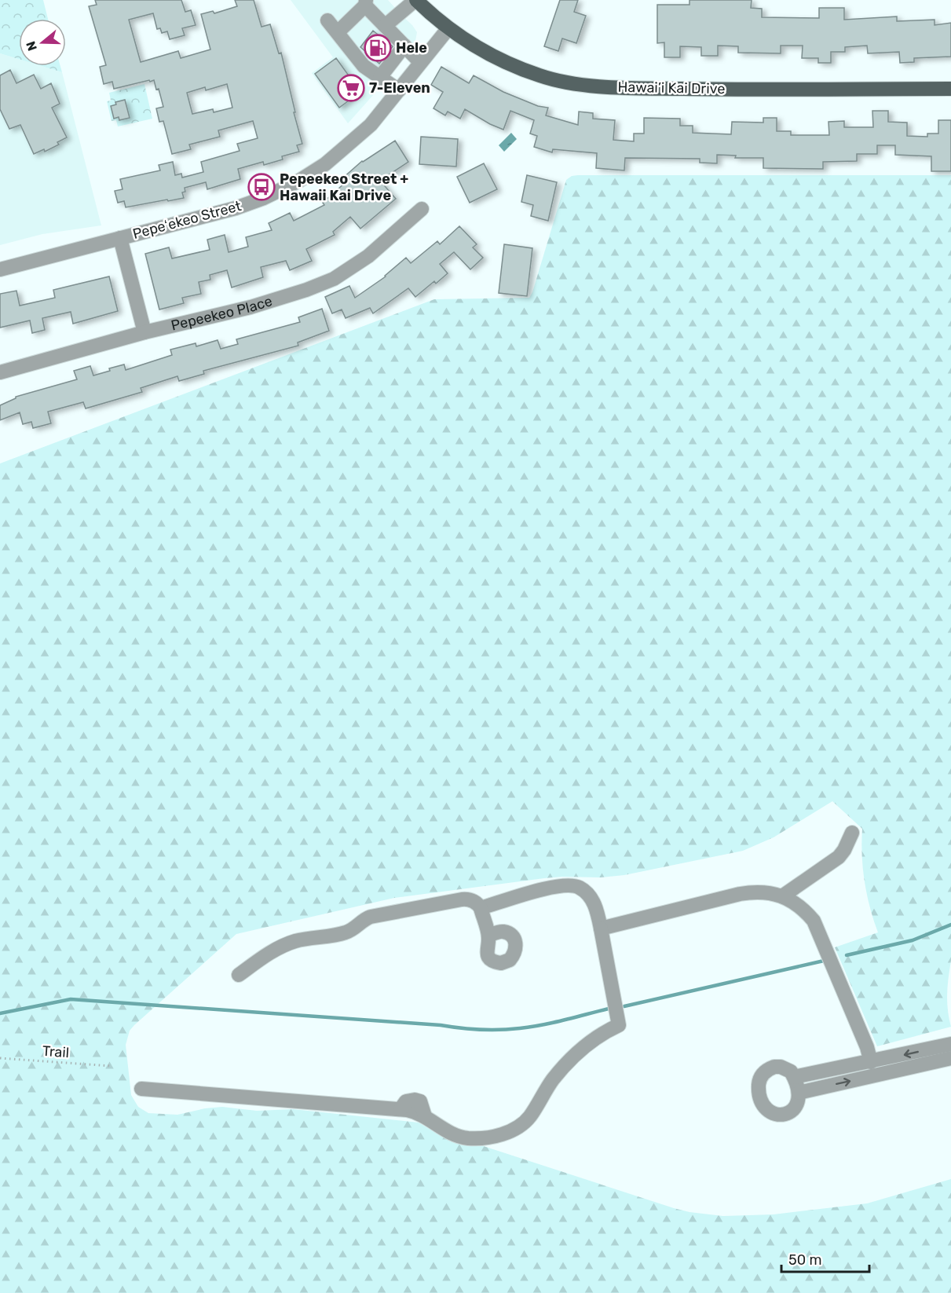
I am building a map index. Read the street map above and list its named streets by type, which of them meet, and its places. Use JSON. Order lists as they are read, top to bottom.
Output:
{
  "streets": {
    "main road": ["Hawai’i Kai Drive"],
    "street": ["Pepeʻekeo Street", "Pepeekeo Place"],
    "path": ["Trail"]
  },
  "crossings": [
    ["Hawai’i Kai Drive", "Pepeʻekeo Street"]
  ],
  "places": {
    "fuel station": ["Hele"],
    "supermarket": ["7-Eleven"],
    "bus stop": ["Pepeekeo Street + Hawaii Kai Drive"]
  },
  "scale_bar": "50 m",
  "north": "left"
}
